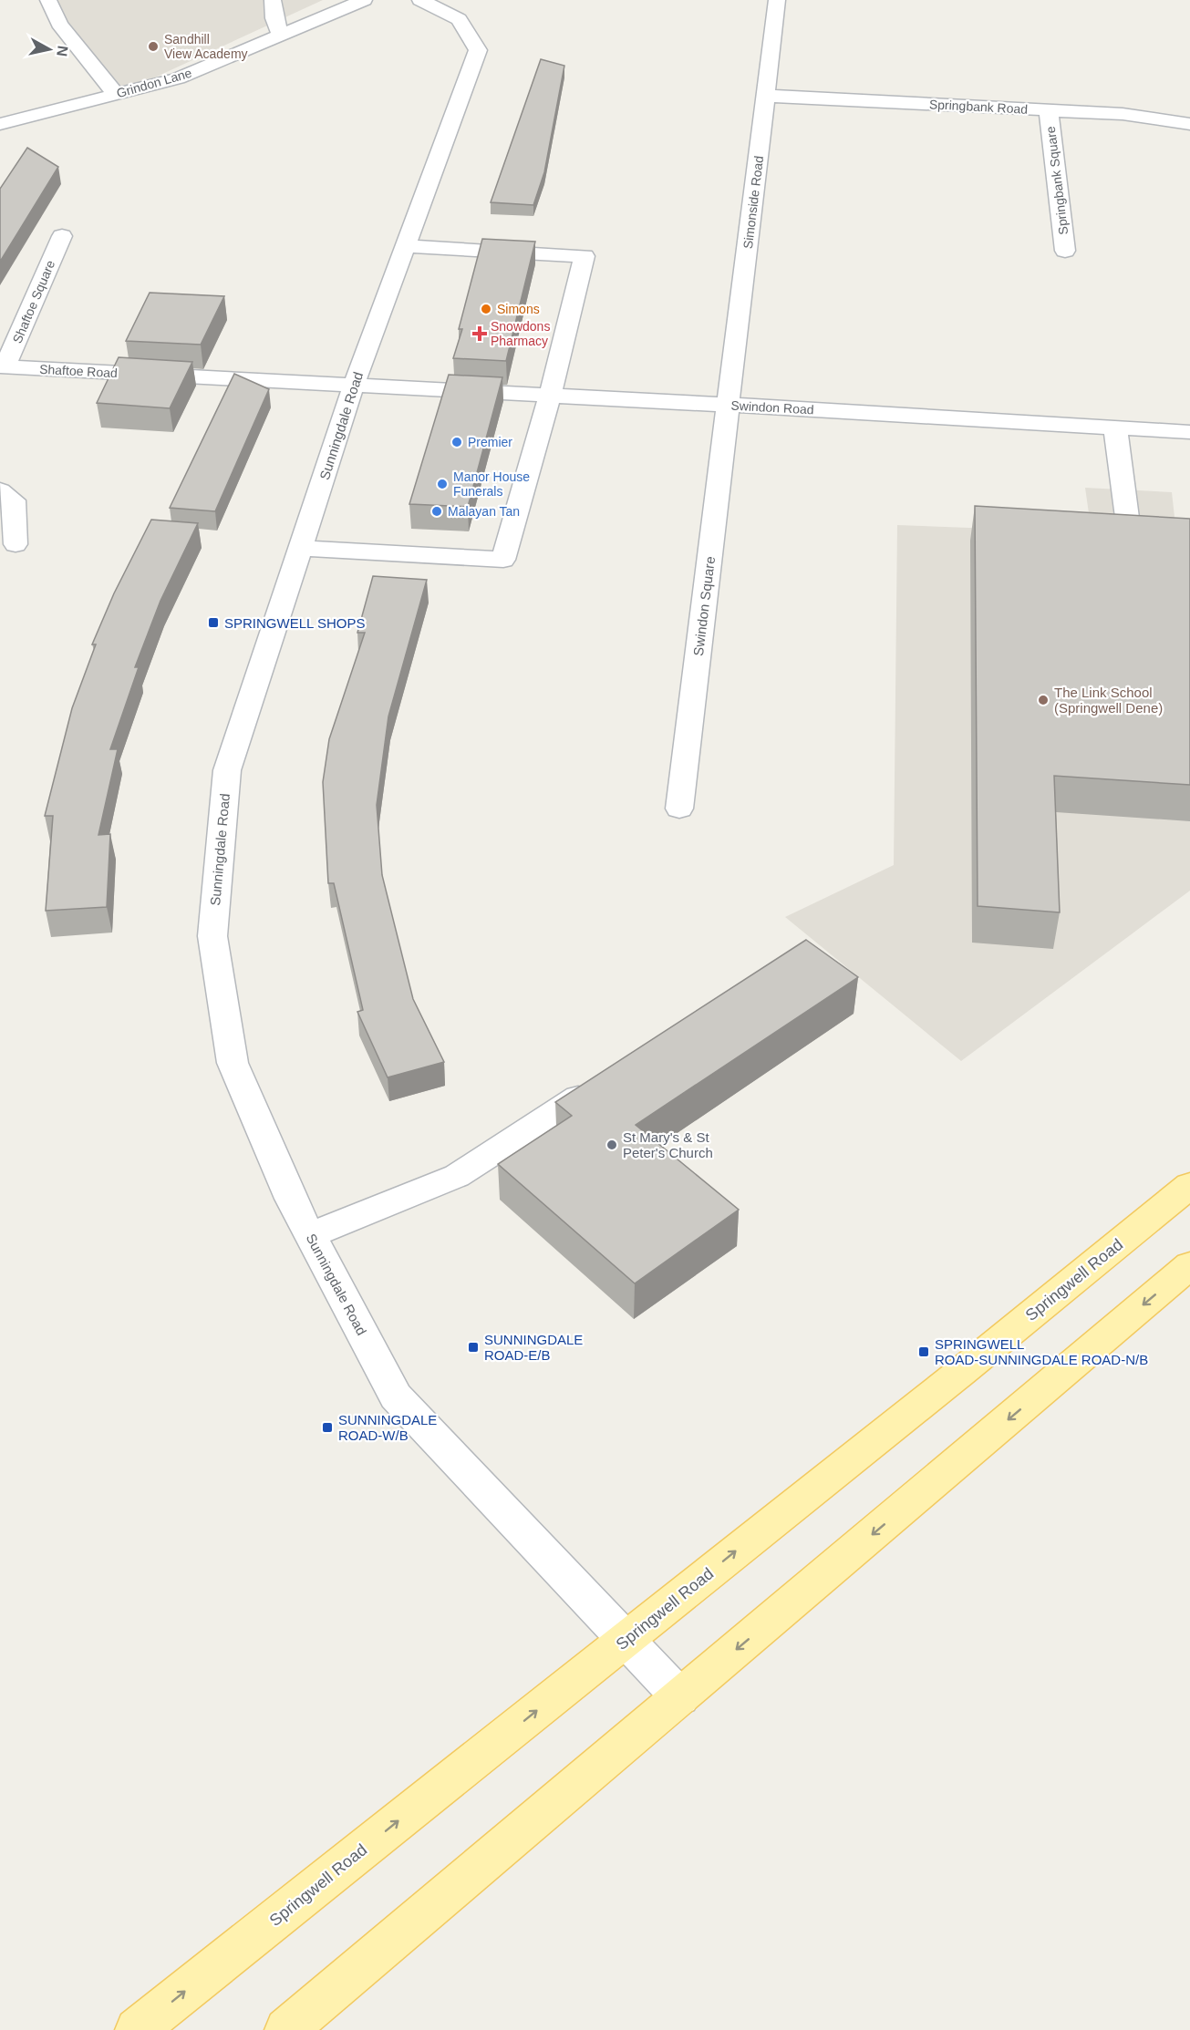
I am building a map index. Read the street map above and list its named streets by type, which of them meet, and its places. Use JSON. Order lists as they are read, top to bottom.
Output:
{
  "streets": {
    "main road": ["Springwell Road"],
    "street": [
      "Grindon Lane",
      "Springbank Road",
      "Springbank Square",
      "Simonside Road",
      "Shaftoe Square",
      "Shaftoe Road",
      "Swindon Road",
      "Sunningdale Road",
      "Swindon Square"
    ]
  },
  "crossings": [
    ["Springbank Road", "Springbank Square"],
    ["Springbank Road", "Simonside Road"],
    ["Simonside Road", "Swindon Road"],
    ["Simonside Road", "Swindon Square"],
    ["Shaftoe Square", "Shaftoe Road"],
    ["Shaftoe Road", "Swindon Road"],
    ["Shaftoe Road", "Sunningdale Road"],
    ["Swindon Road", "Sunningdale Road"],
    ["Swindon Road", "Swindon Square"],
    ["Sunningdale Road", "Springwell Road"]
  ],
  "places": {
    "other": [
      "Sandhill View Academy",
      "Simons",
      "Premier",
      "Manor House Funerals",
      "Malayan Tan",
      "The Link School (Springwell Dene)",
      "St Mary's & St Peter's Church"
    ],
    "health": ["Snowdons Pharmacy"],
    "transit": [
      "SPRINGWELL SHOPS",
      "SUNNINGDALE ROAD-E/B",
      "SPRINGWELL ROAD-SUNNINGDALE ROAD-N/B",
      "SUNNINGDALE ROAD-W/B"
    ]
  },
  "north": "right"
}
